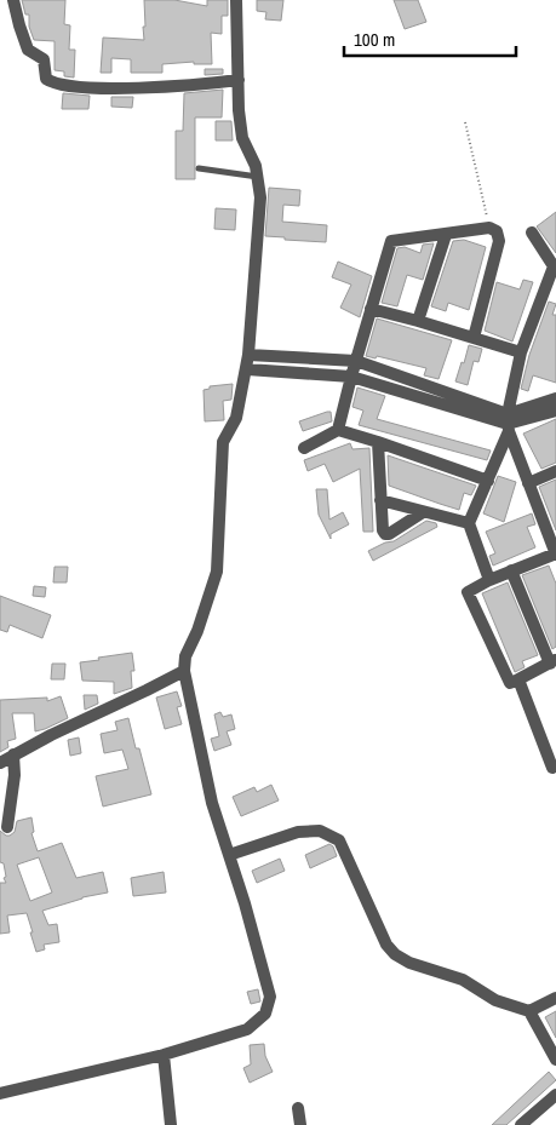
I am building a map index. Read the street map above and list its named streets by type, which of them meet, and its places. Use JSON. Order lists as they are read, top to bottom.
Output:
{
  "scale_bar": "100 m"
}
